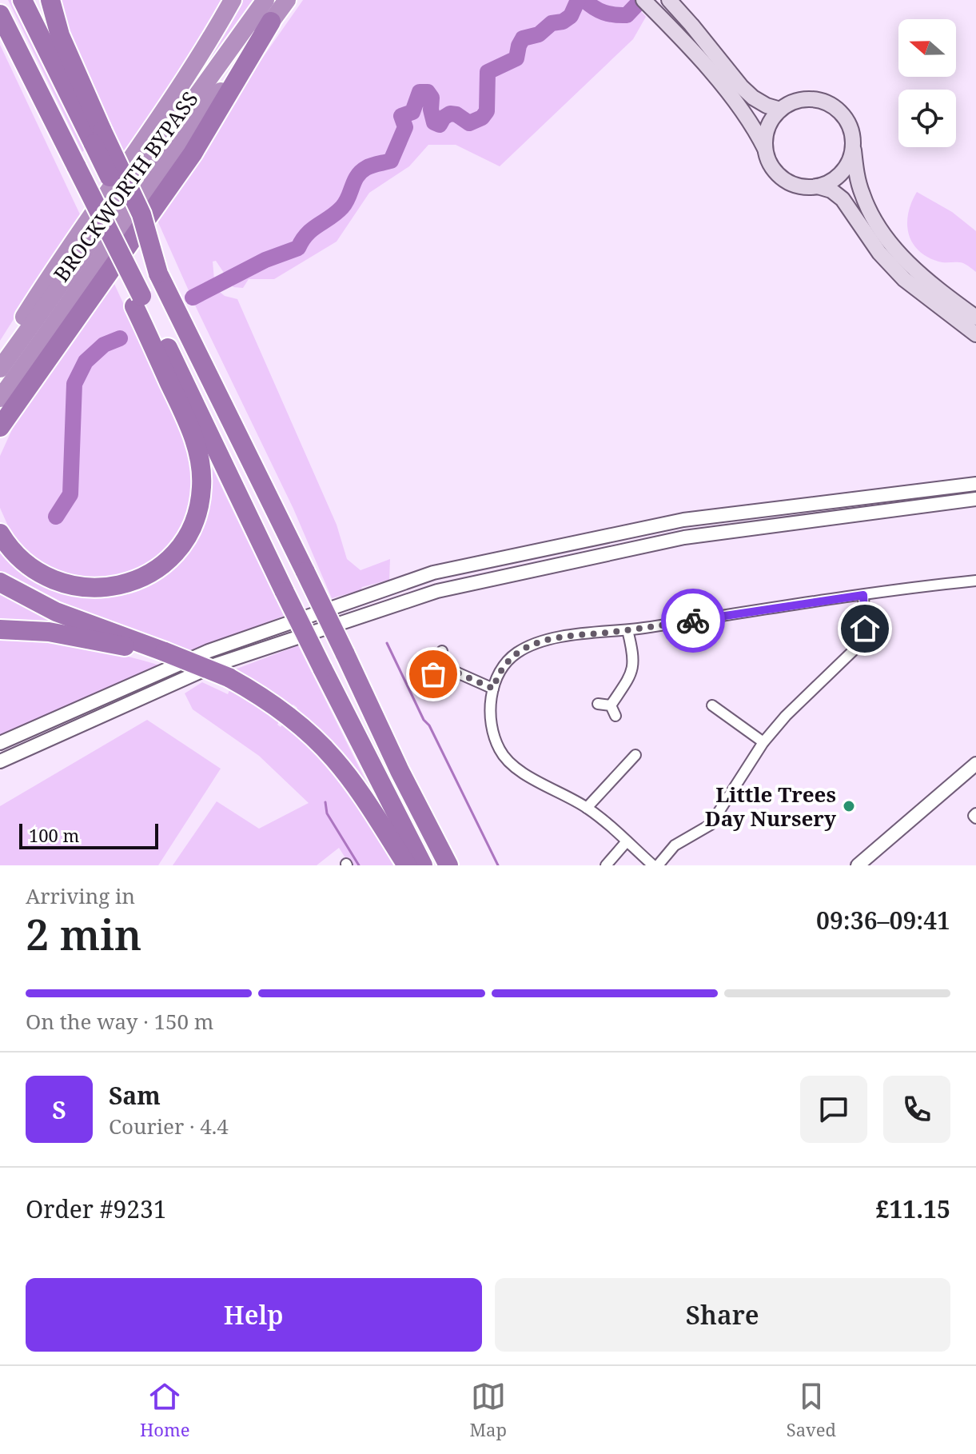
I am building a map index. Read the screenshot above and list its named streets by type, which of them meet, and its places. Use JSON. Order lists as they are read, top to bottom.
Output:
{
  "streets": {
    "highway": ["BROCKWORTH BYPASS"]
  },
  "places": ["Little Trees Day Nursery"],
  "scale_bar": "100 m",
  "north": "left",
  "page": {
    "scale": "100 m",
    "heading": ["2 min", "Arriving in", "09:36–09:41"],
    "panel": [
      "Sam",
      "Courier · 4.4",
      "Order #9231",
      "£11.15"
    ],
    "bar": "On the way · 150 m",
    "round": "S",
    "buttons": ["Help", "Share"],
    "tabs": ["Home", "Map", "Saved"]
  }
}
